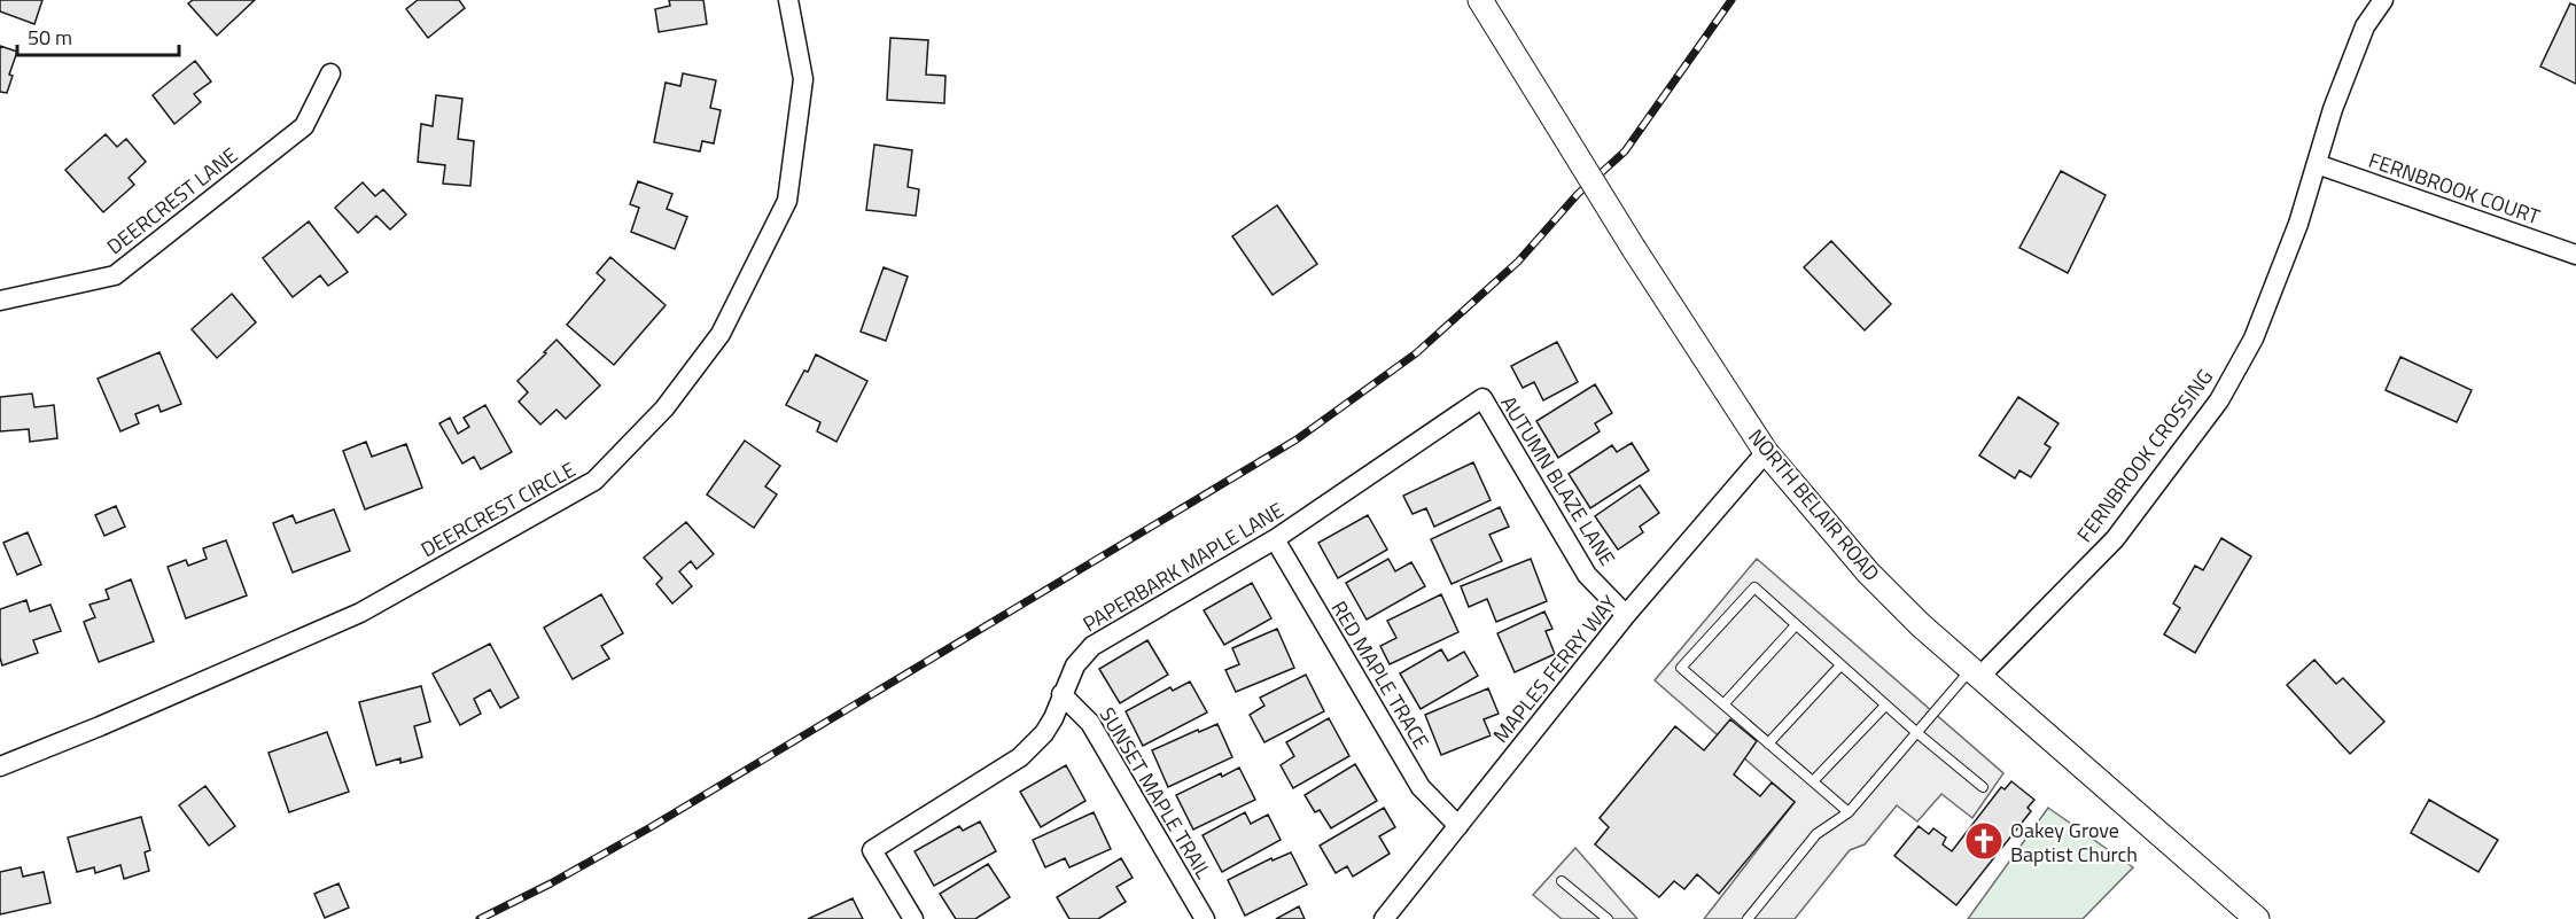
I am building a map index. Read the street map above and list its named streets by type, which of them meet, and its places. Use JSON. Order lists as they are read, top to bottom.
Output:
{
  "streets": {
    "street": [
      "FERNBROOK COURT",
      "DEERCREST LANE",
      "FERNBROOK CROSSING",
      "AUTUMN BLAZE LANE",
      "NORTH BELAIR ROAD",
      "DEERCREST CIRCLE",
      "PAPERBARK MAPLE LANE",
      "MAPLES FERRY WAY",
      "RED MAPLE TRACE",
      "SUNSET MAPLE TRAIL"
    ]
  },
  "crossings": [
    ["FERNBROOK COURT", "FERNBROOK CROSSING"],
    ["FERNBROOK CROSSING", "NORTH BELAIR ROAD"],
    ["AUTUMN BLAZE LANE", "PAPERBARK MAPLE LANE"],
    ["AUTUMN BLAZE LANE", "MAPLES FERRY WAY"],
    ["NORTH BELAIR ROAD", "MAPLES FERRY WAY"],
    ["PAPERBARK MAPLE LANE", "RED MAPLE TRACE"],
    ["PAPERBARK MAPLE LANE", "SUNSET MAPLE TRAIL"],
    ["MAPLES FERRY WAY", "RED MAPLE TRACE"]
  ],
  "places": {
    "church": ["Oakey Grove Baptist Church"]
  },
  "scale_bar": "50 m"
}
